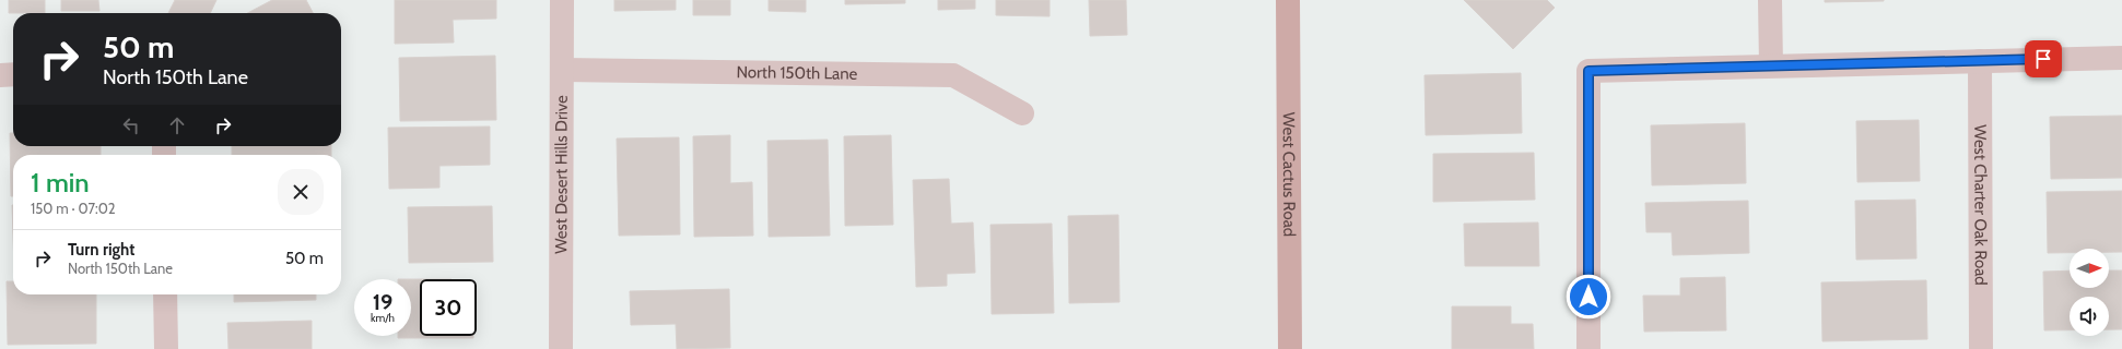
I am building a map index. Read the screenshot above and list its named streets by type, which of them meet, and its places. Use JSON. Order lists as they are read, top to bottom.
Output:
{
  "streets": {
    "main road": ["West Cactus Road"],
    "street": ["North 150th Lane", "West Desert Hills Drive", "West Charter Oak Road"]
  },
  "crossings": [
    ["North 150th Lane", "West Desert Hills Drive"]
  ],
  "north": "right",
  "page": {
    "turn": ["50 m", "North 150th Lane"],
    "heading": ["1 min", "150 m · 07:02"],
    "list": [
      {
        "name": "Turn right",
        "note": "North 150th Lane",
        "value": "50 m"
      }
    ],
    "speed": "19 km/h",
    "limit": "30"
  }
}
